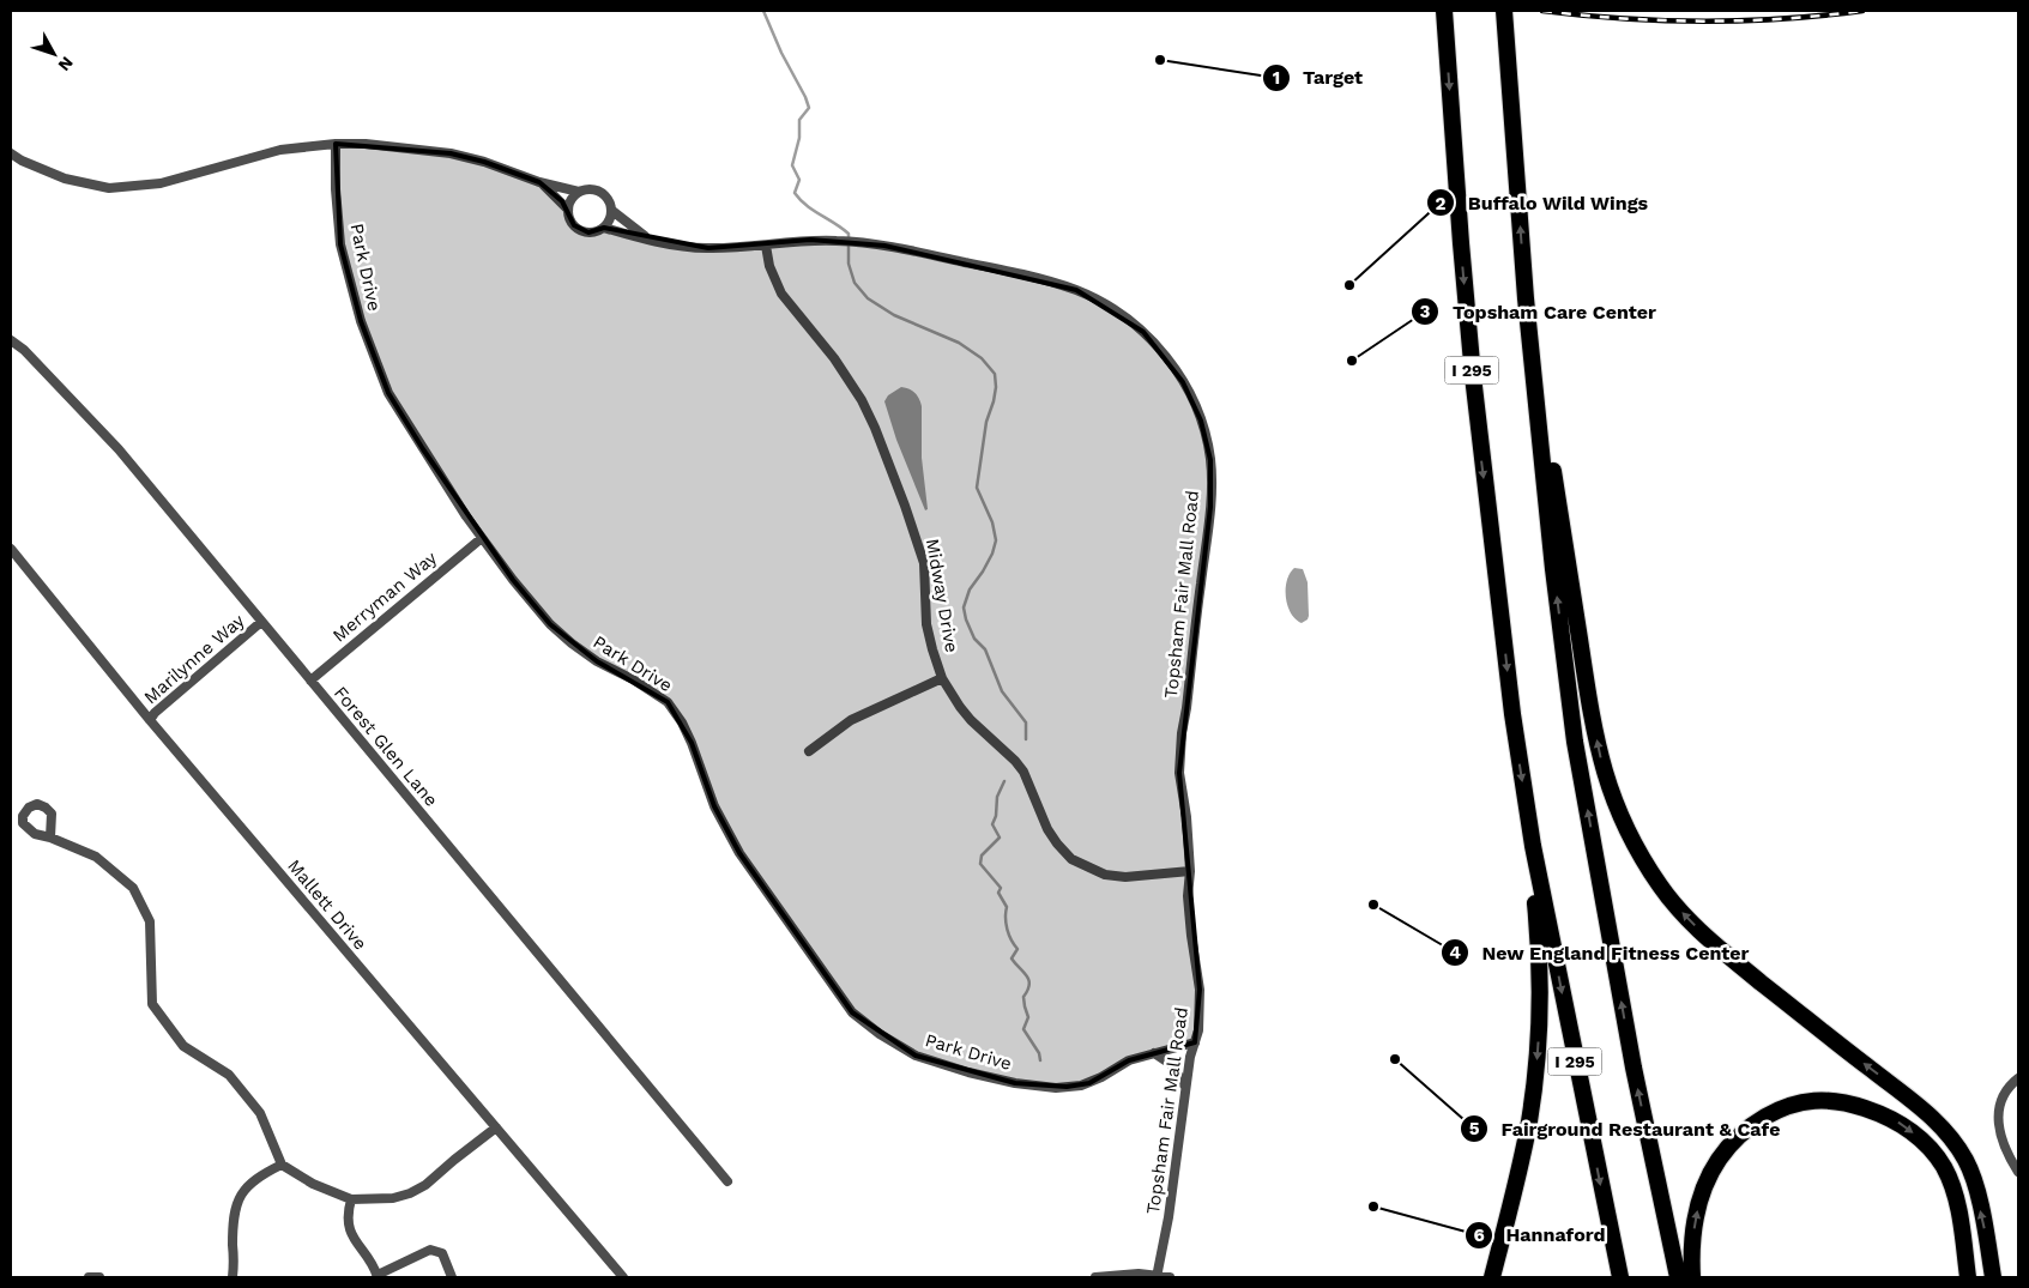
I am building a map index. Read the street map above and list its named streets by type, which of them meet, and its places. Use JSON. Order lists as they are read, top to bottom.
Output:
{
  "streets": {
    "highway": ["I 295"],
    "street": [
      "Park Drive",
      "Topsham Fair Mall Road",
      "Midway Drive",
      "Merryman Way",
      "Marilynne Way",
      "Forest Glen Lane",
      "Mallett Drive"
    ]
  },
  "crossings": [
    ["Park Drive", "Topsham Fair Mall Road"],
    ["Park Drive", "Merryman Way"],
    ["Topsham Fair Mall Road", "Midway Drive"],
    ["Merryman Way", "Forest Glen Lane"],
    ["Marilynne Way", "Forest Glen Lane"],
    ["Marilynne Way", "Mallett Drive"]
  ],
  "places": [
    "Target",
    "Buffalo Wild Wings",
    "Topsham Care Center",
    "New England Fitness Center",
    "Fairground Restaurant & Cafe",
    "Hannaford"
  ],
  "north": "bottom right"
}
